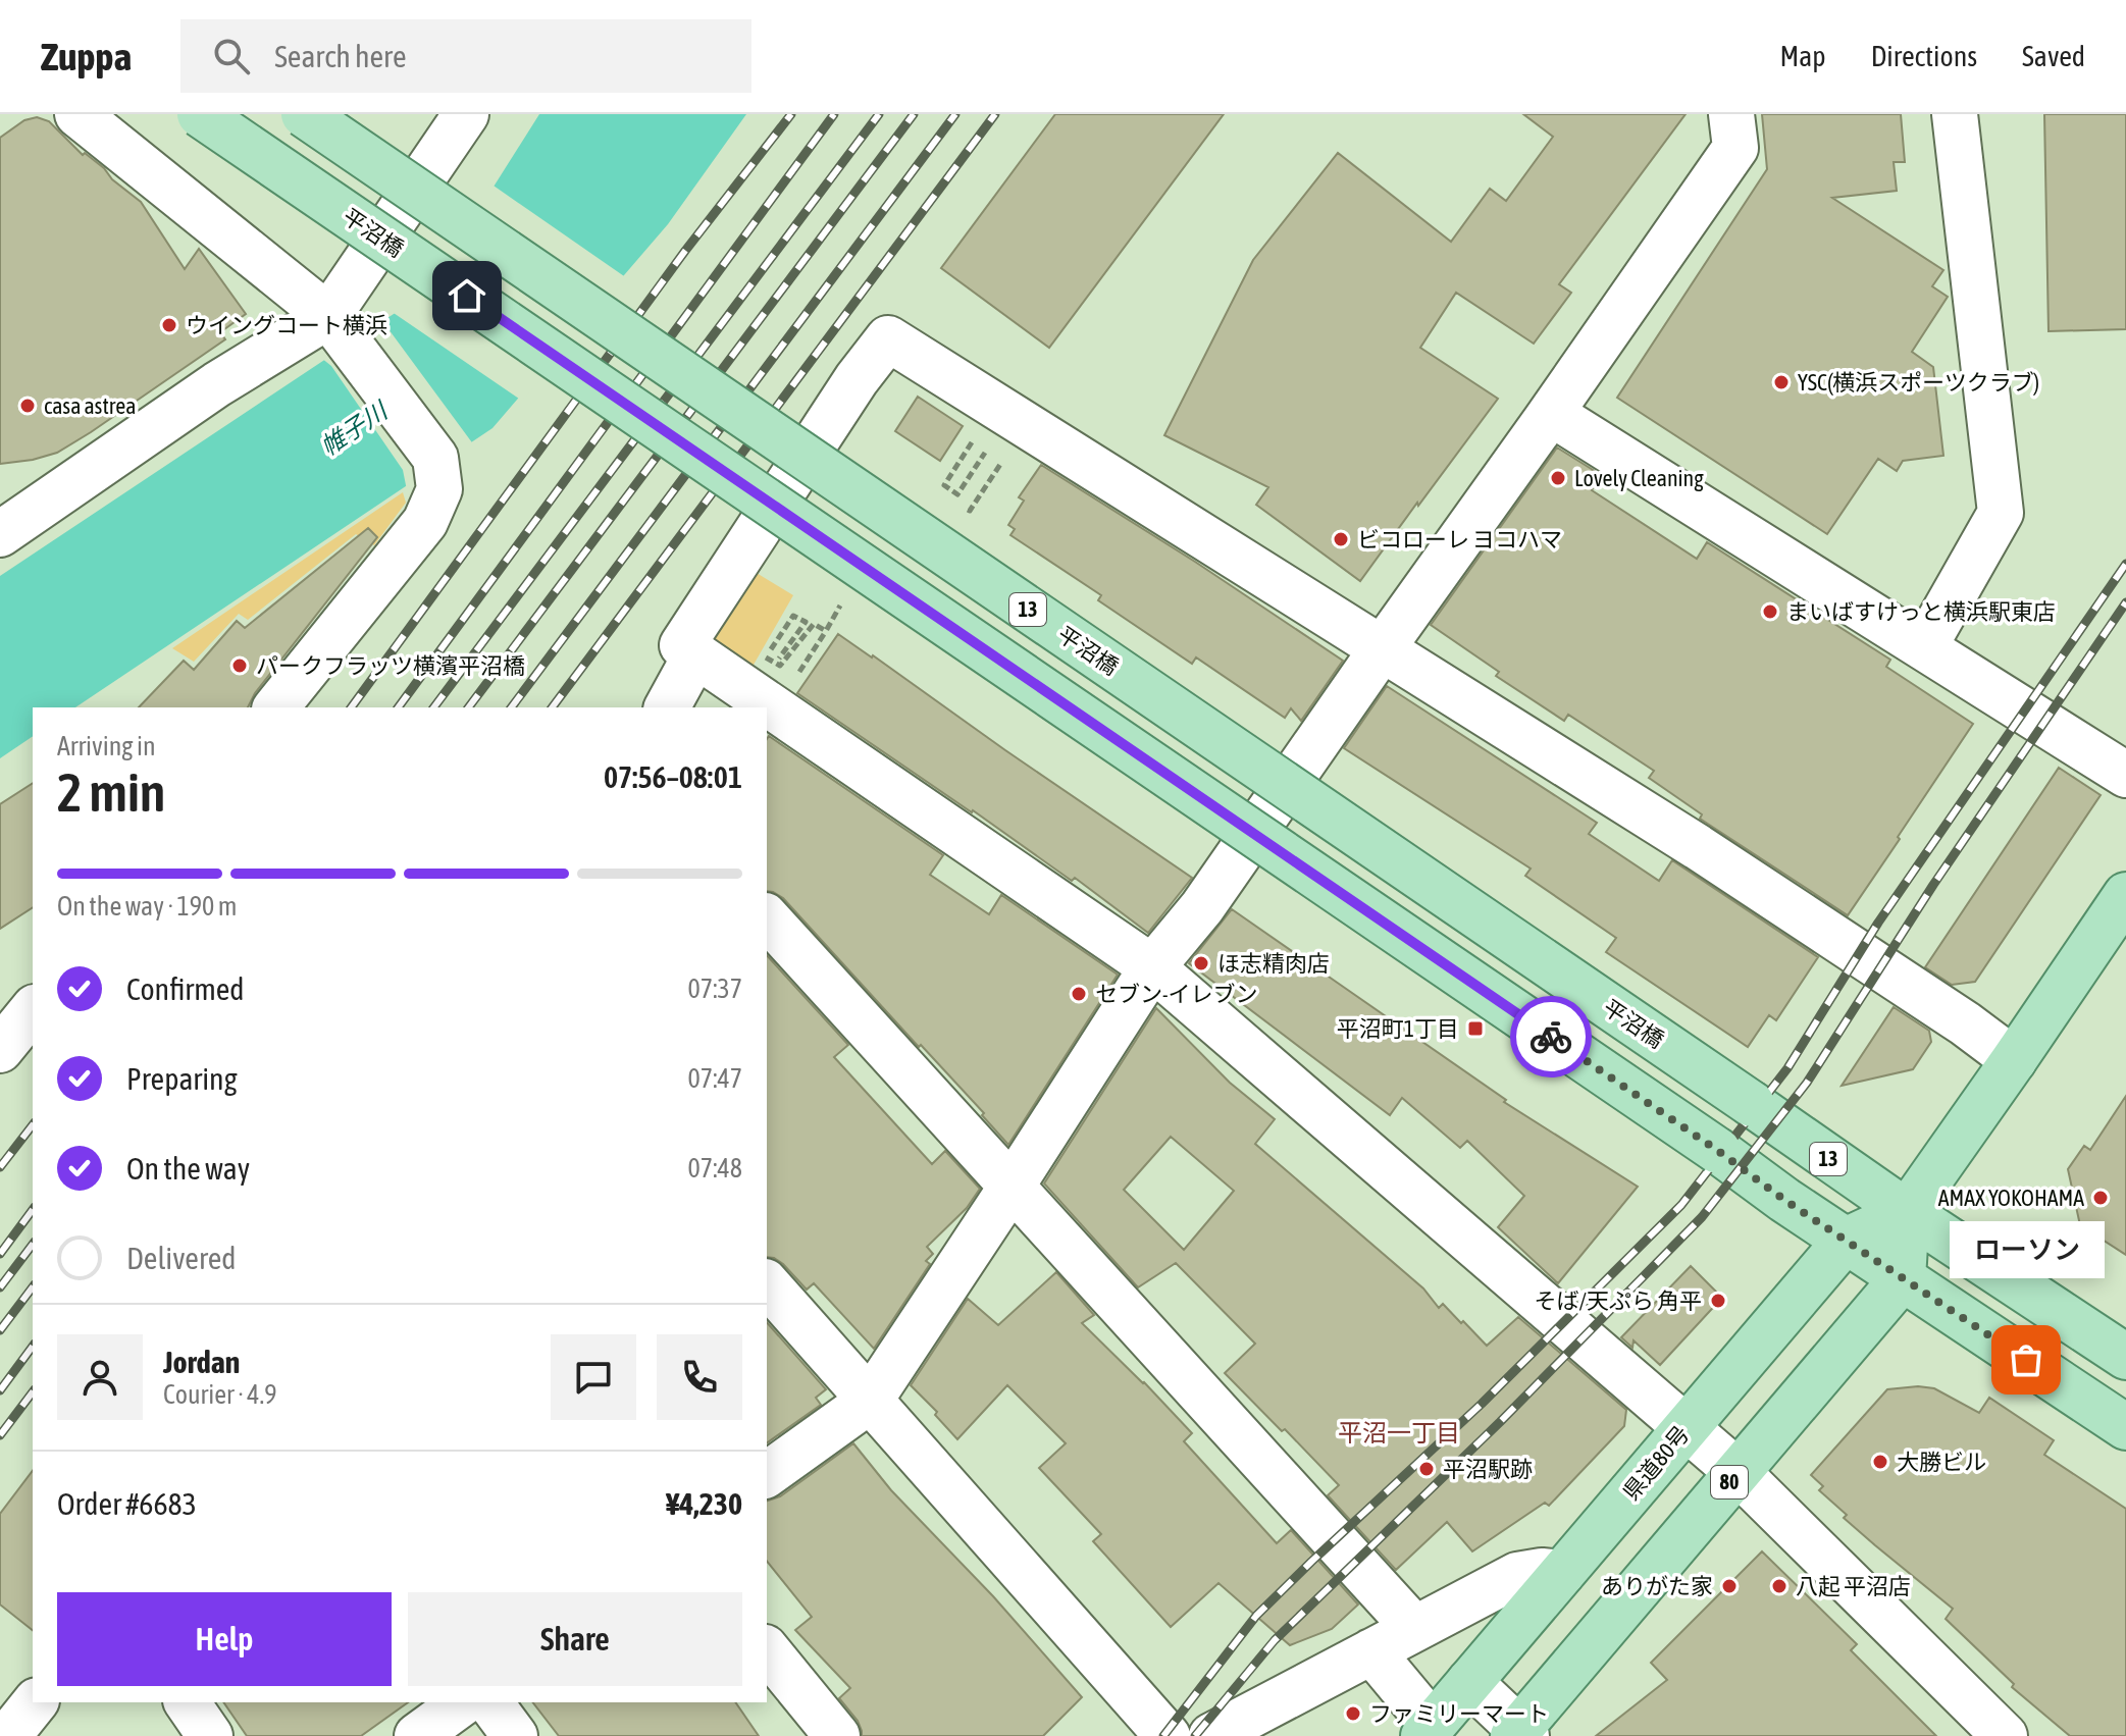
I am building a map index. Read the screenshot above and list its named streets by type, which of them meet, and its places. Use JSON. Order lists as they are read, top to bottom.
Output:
{
  "streets": {
    "main road": [
      "平沼橋",
      "13",
      "県道80号",
      "80"
    ]
  },
  "crossings": [
    ["平沼橋", "13"],
    ["平沼橋", "県道80号"],
    ["平沼橋", "80"],
    ["13", "県道80号"]
  ],
  "districts": ["平沼一丁目"],
  "water": ["帷子川"],
  "places": {
    "other": [
      "ウイングコート横浜",
      "YSC(横浜スポーツクラブ)",
      "casa astrea",
      "Lovely Cleaning",
      "ビコローレ ヨコハマ",
      "まいばすけっと横浜駅東店",
      "パークフラッツ横濱平沼橋",
      "ほ志精肉店",
      "セブン-イレブン",
      "AMAX YOKOHAMA",
      "そば/天ぷら 角平",
      "ローソン",
      "大勝ビル",
      "平沼駅跡",
      "ありがた家",
      "八起 平沼店",
      "ファミリーマート"
    ],
    "transit": ["平沼町1丁目"]
  },
  "page": {
    "header": "Zuppa",
    "search": "Search here",
    "nav": ["Map", "Directions", "Saved"],
    "heading": ["2 min", "Arriving in", "07:56–08:01"],
    "panel": [
      "Jordan",
      "Courier · 4.9",
      "Order #6683",
      "¥4,230"
    ],
    "bar": "On the way · 190 m",
    "list": [
      ["Confirmed", "07:37"],
      ["Preparing", "07:47"],
      ["On the way", "07:48"],
      "Delivered"
    ],
    "bubble": "ローソン",
    "buttons": ["Help", "Share"]
  }
}
